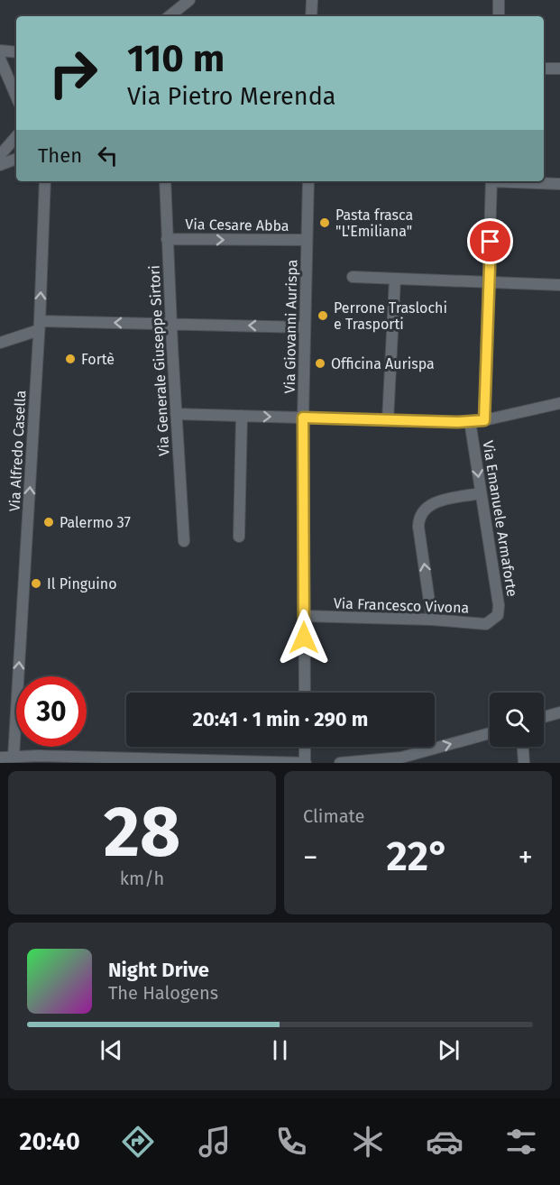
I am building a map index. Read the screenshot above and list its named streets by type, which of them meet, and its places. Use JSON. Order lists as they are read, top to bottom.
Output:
{
  "streets": {
    "street": [
      "Via Cesare Abba",
      "Via Giovanni Aurispa",
      "Via Generale Giuseppe Sirtori",
      "Via Alfredo Casella",
      "Via Emanuele Armaforte",
      "Via Francesco Vivona"
    ]
  },
  "crossings": [
    ["Via Cesare Abba", "Via Giovanni Aurispa"],
    ["Via Cesare Abba", "Via Generale Giuseppe Sirtori"],
    ["Via Giovanni Aurispa", "Via Francesco Vivona"],
    ["Via Emanuele Armaforte", "Via Francesco Vivona"]
  ],
  "one_way": ["Via Alfredo Casella", "Via Emanuele Armaforte"],
  "places": [
    "Pasta frasca \"L'Emiliana\"",
    "Perrone Traslochi e Trasporti",
    "Fortè",
    "Officina Aurispa",
    "Palermo 37",
    "Il Pinguino"
  ],
  "page": {
    "turn": ["110 m", "Via Pietro Merenda"],
    "then": "Then",
    "limit": "30",
    "trip": "20:41 · 1 min · 290 m",
    "tile": [
      ["28", "km/h"],
      "Climate"
    ],
    "heat": ["−", "22°", "+"],
    "song": ["Night Drive", "The Halogens"],
    "tabs": "20:40"
  }
}
